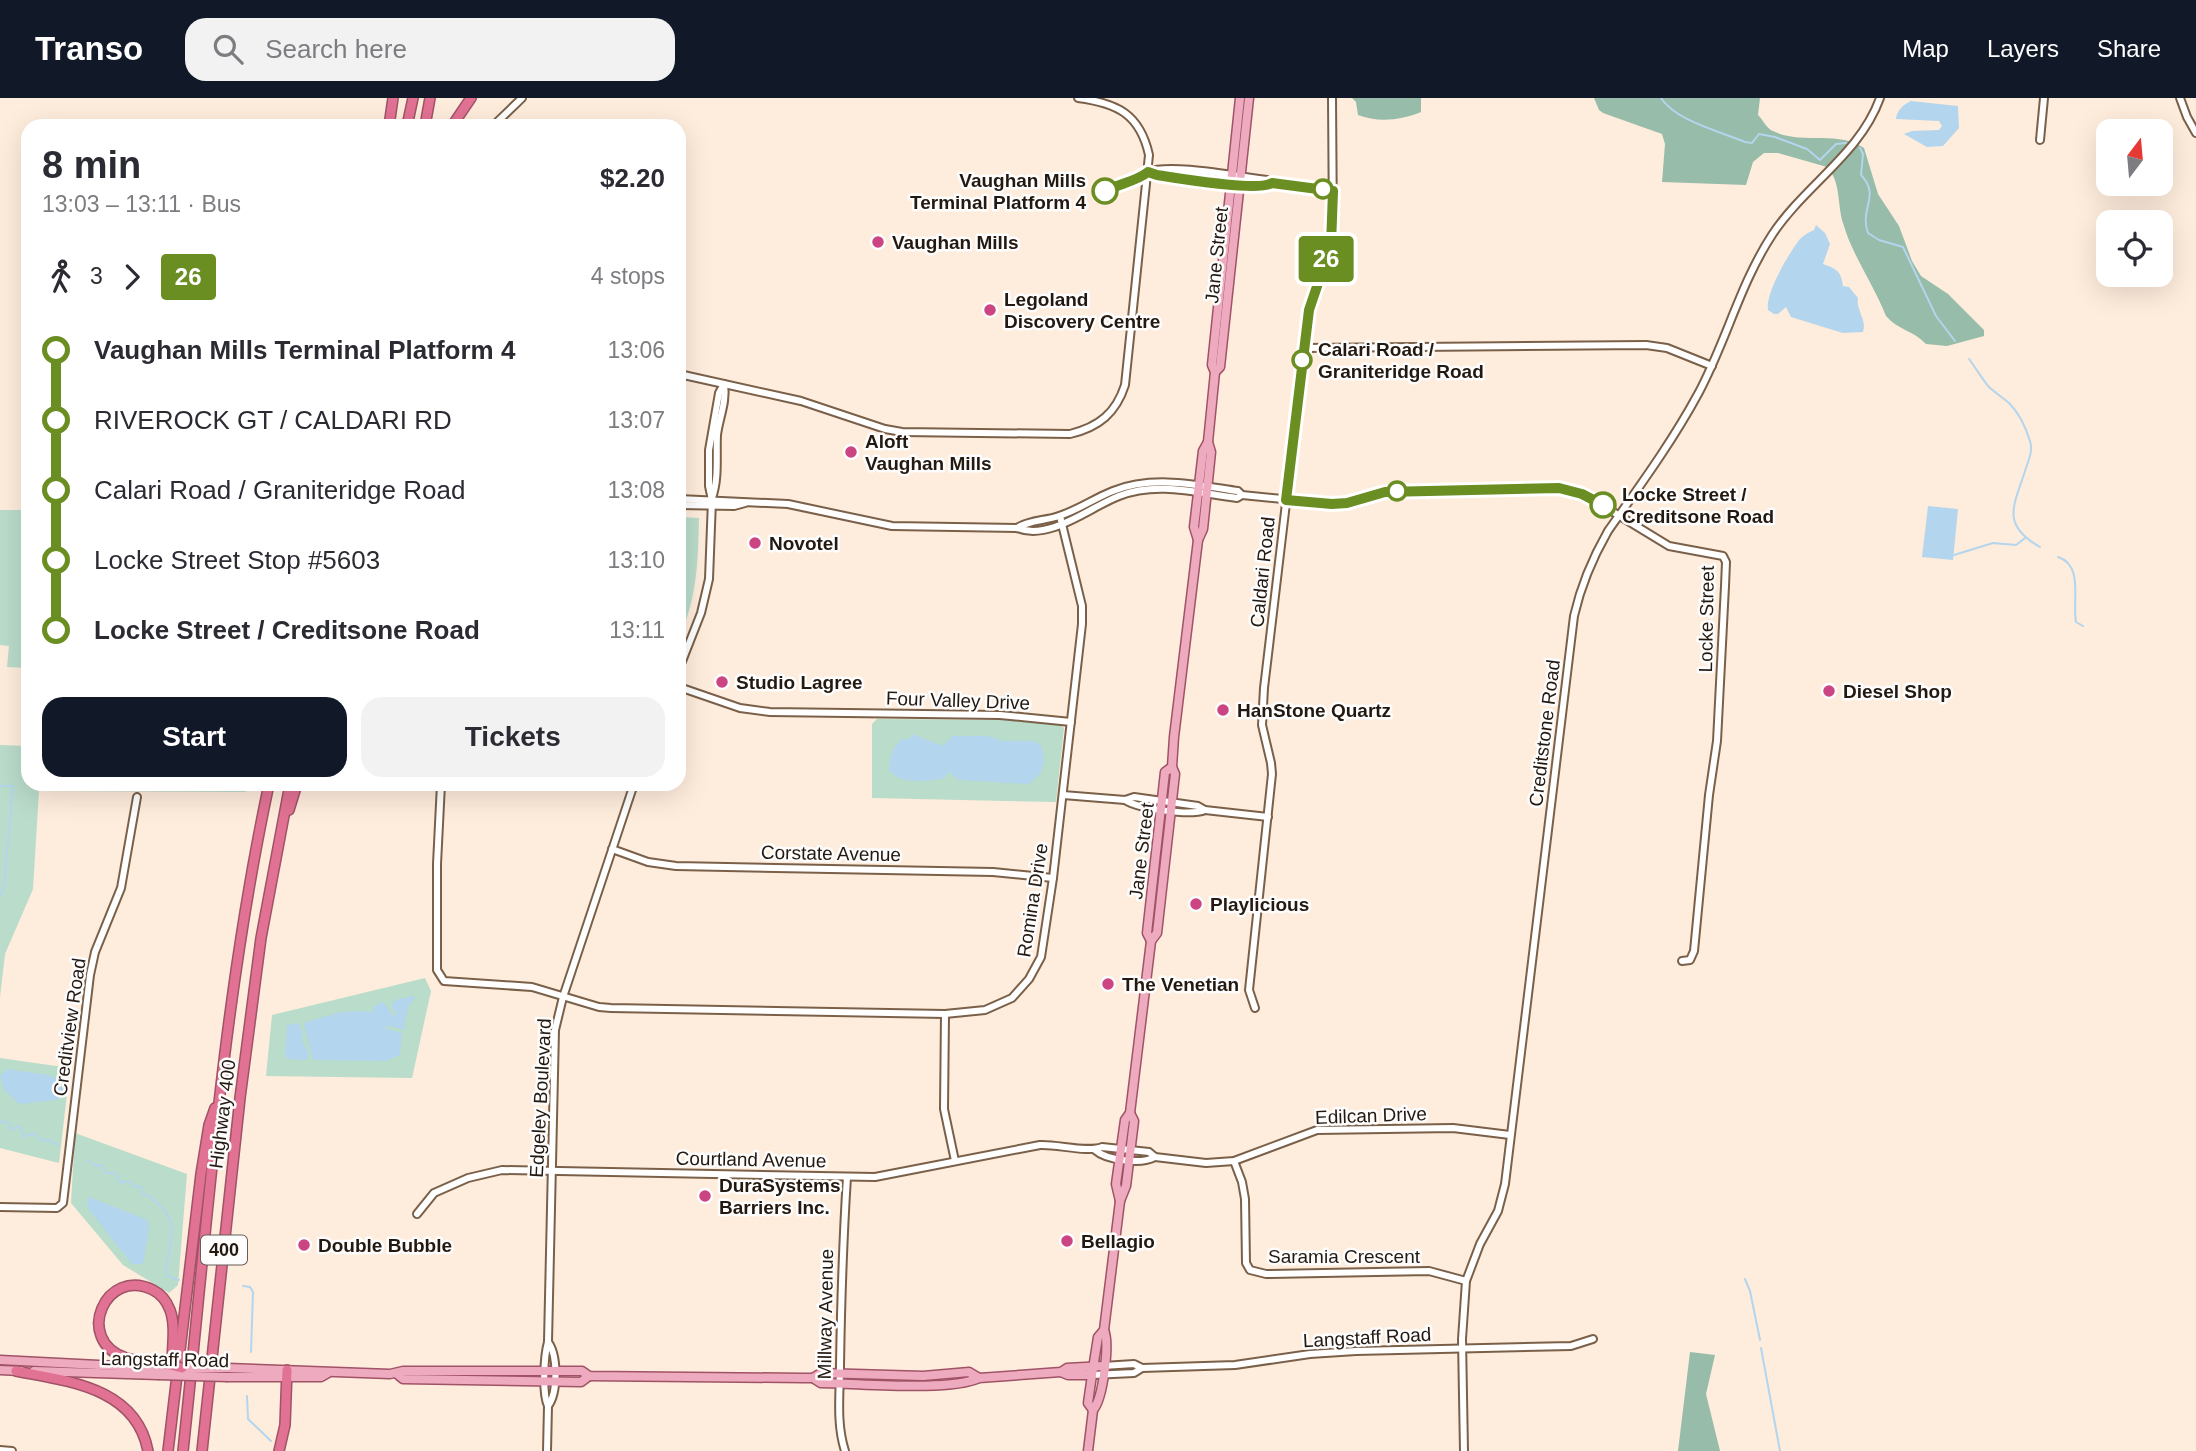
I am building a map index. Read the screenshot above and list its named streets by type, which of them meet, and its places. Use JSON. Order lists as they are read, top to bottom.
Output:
{
  "streets": {
    "highway": ["Highway 400", "400"],
    "main road": ["Jane Street", "Langstaff Road"],
    "street": [
      "Caldari Road",
      "Locke Street",
      "Four Valley Drive",
      "Creditstone Road",
      "Corstate Avenue",
      "Romina Drive",
      "Creditview Road",
      "Edgeley Boulevard",
      "Edilcan Drive",
      "Courtland Avenue",
      "Saramia Crescent",
      "Millway Avenue"
    ]
  },
  "crossings": [
    ["Jane Street", "Locke Street"],
    ["Jane Street", "Edilcan Drive"],
    ["Jane Street", "Courtland Avenue"],
    ["Jane Street", "Langstaff Road"],
    ["Caldari Road", "Locke Street"],
    ["Locke Street", "Creditstone Road"],
    ["Locke Street", "Romina Drive"],
    ["Four Valley Drive", "Romina Drive"],
    ["Creditstone Road", "Edilcan Drive"],
    ["Creditstone Road", "Saramia Crescent"],
    ["Creditstone Road", "Langstaff Road"],
    ["Corstate Avenue", "Romina Drive"],
    ["Corstate Avenue", "Edgeley Boulevard"],
    ["Romina Drive", "Edgeley Boulevard"],
    ["Edgeley Boulevard", "Courtland Avenue"],
    ["Edgeley Boulevard", "Langstaff Road"],
    ["Edilcan Drive", "Courtland Avenue"],
    ["Edilcan Drive", "Saramia Crescent"],
    ["Courtland Avenue", "Millway Avenue"],
    ["Millway Avenue", "Langstaff Road"]
  ],
  "places": [
    "Vaughan Mills Terminal Platform 4",
    "Vaughan Mills",
    "Legoland Discovery Centre",
    "Calari Road / Graniteridge Road",
    "Aloft Vaughan Mills",
    "Locke Street / Creditsone Road",
    "Novotel",
    "Studio Lagree",
    "Diesel Shop",
    "HanStone Quartz",
    "Playlicious",
    "The Venetian",
    "DuraSystems Barriers Inc.",
    "Bellagio",
    "Double Bubble"
  ],
  "lines": ["bus line 26"],
  "north": "top",
  "page": {
    "header": "Transo",
    "search": "Search here",
    "nav": ["Map", "Layers", "Share"],
    "on_map": "26",
    "heading": ["8 min", "13:03 – 13:11 · Bus", "$2.20"],
    "legs": ["3", "26", "4 stops"],
    "list": [
      {
        "name": "Vaughan Mills Terminal Platform 4",
        "value": "13:06"
      },
      {
        "name": "RIVEROCK GT / CALDARI RD",
        "value": "13:07"
      },
      {
        "name": "Calari Road / Graniteridge Road",
        "value": "13:08"
      },
      {
        "name": "Locke Street Stop #5603",
        "value": "13:10"
      },
      {
        "name": "Locke Street / Creditsone Road",
        "value": "13:11"
      }
    ],
    "buttons": ["Start", "Tickets"]
  }
}
